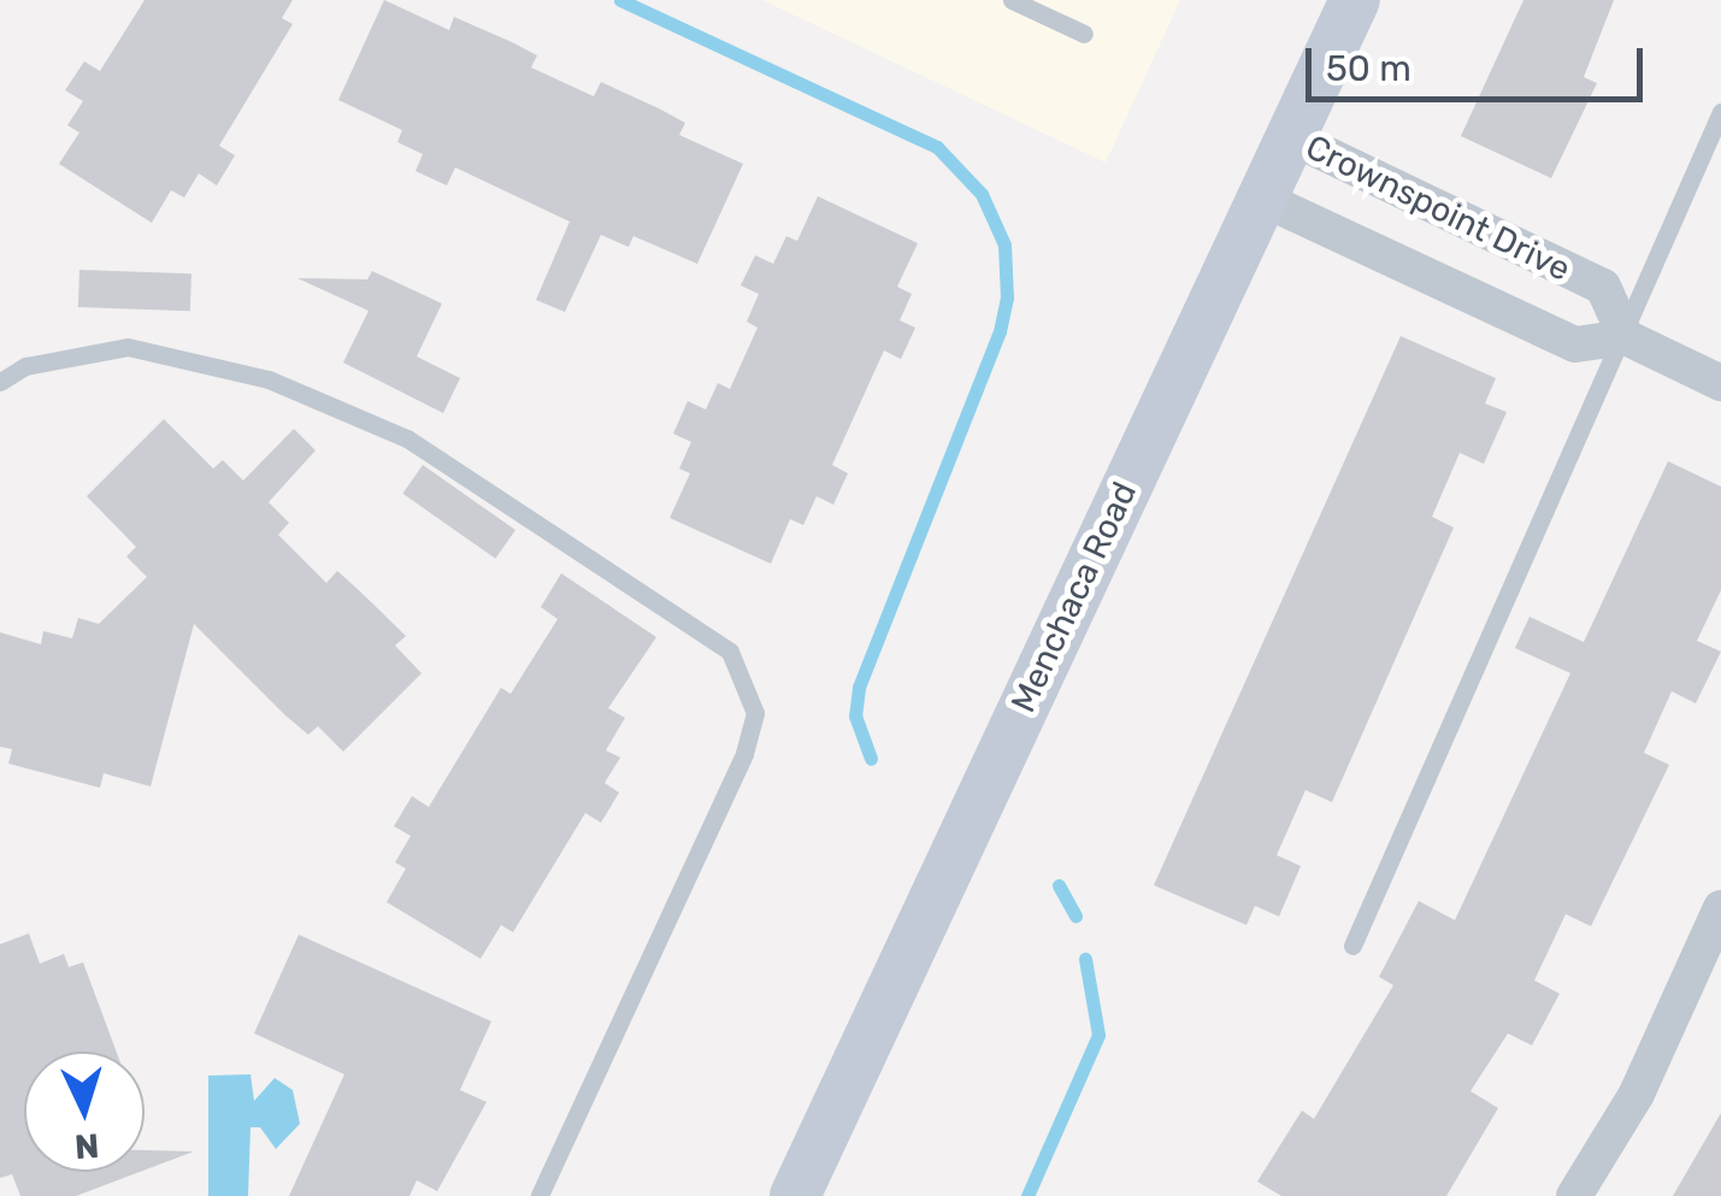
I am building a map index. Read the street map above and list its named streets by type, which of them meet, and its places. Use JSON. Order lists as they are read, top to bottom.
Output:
{
  "streets": {
    "main road": ["Menchaca Road"],
    "street": ["Crownspoint Drive"]
  },
  "crossings": [
    ["Crownspoint Drive", "Menchaca Road"]
  ],
  "scale_bar": "50 m",
  "north": "bottom"
}
